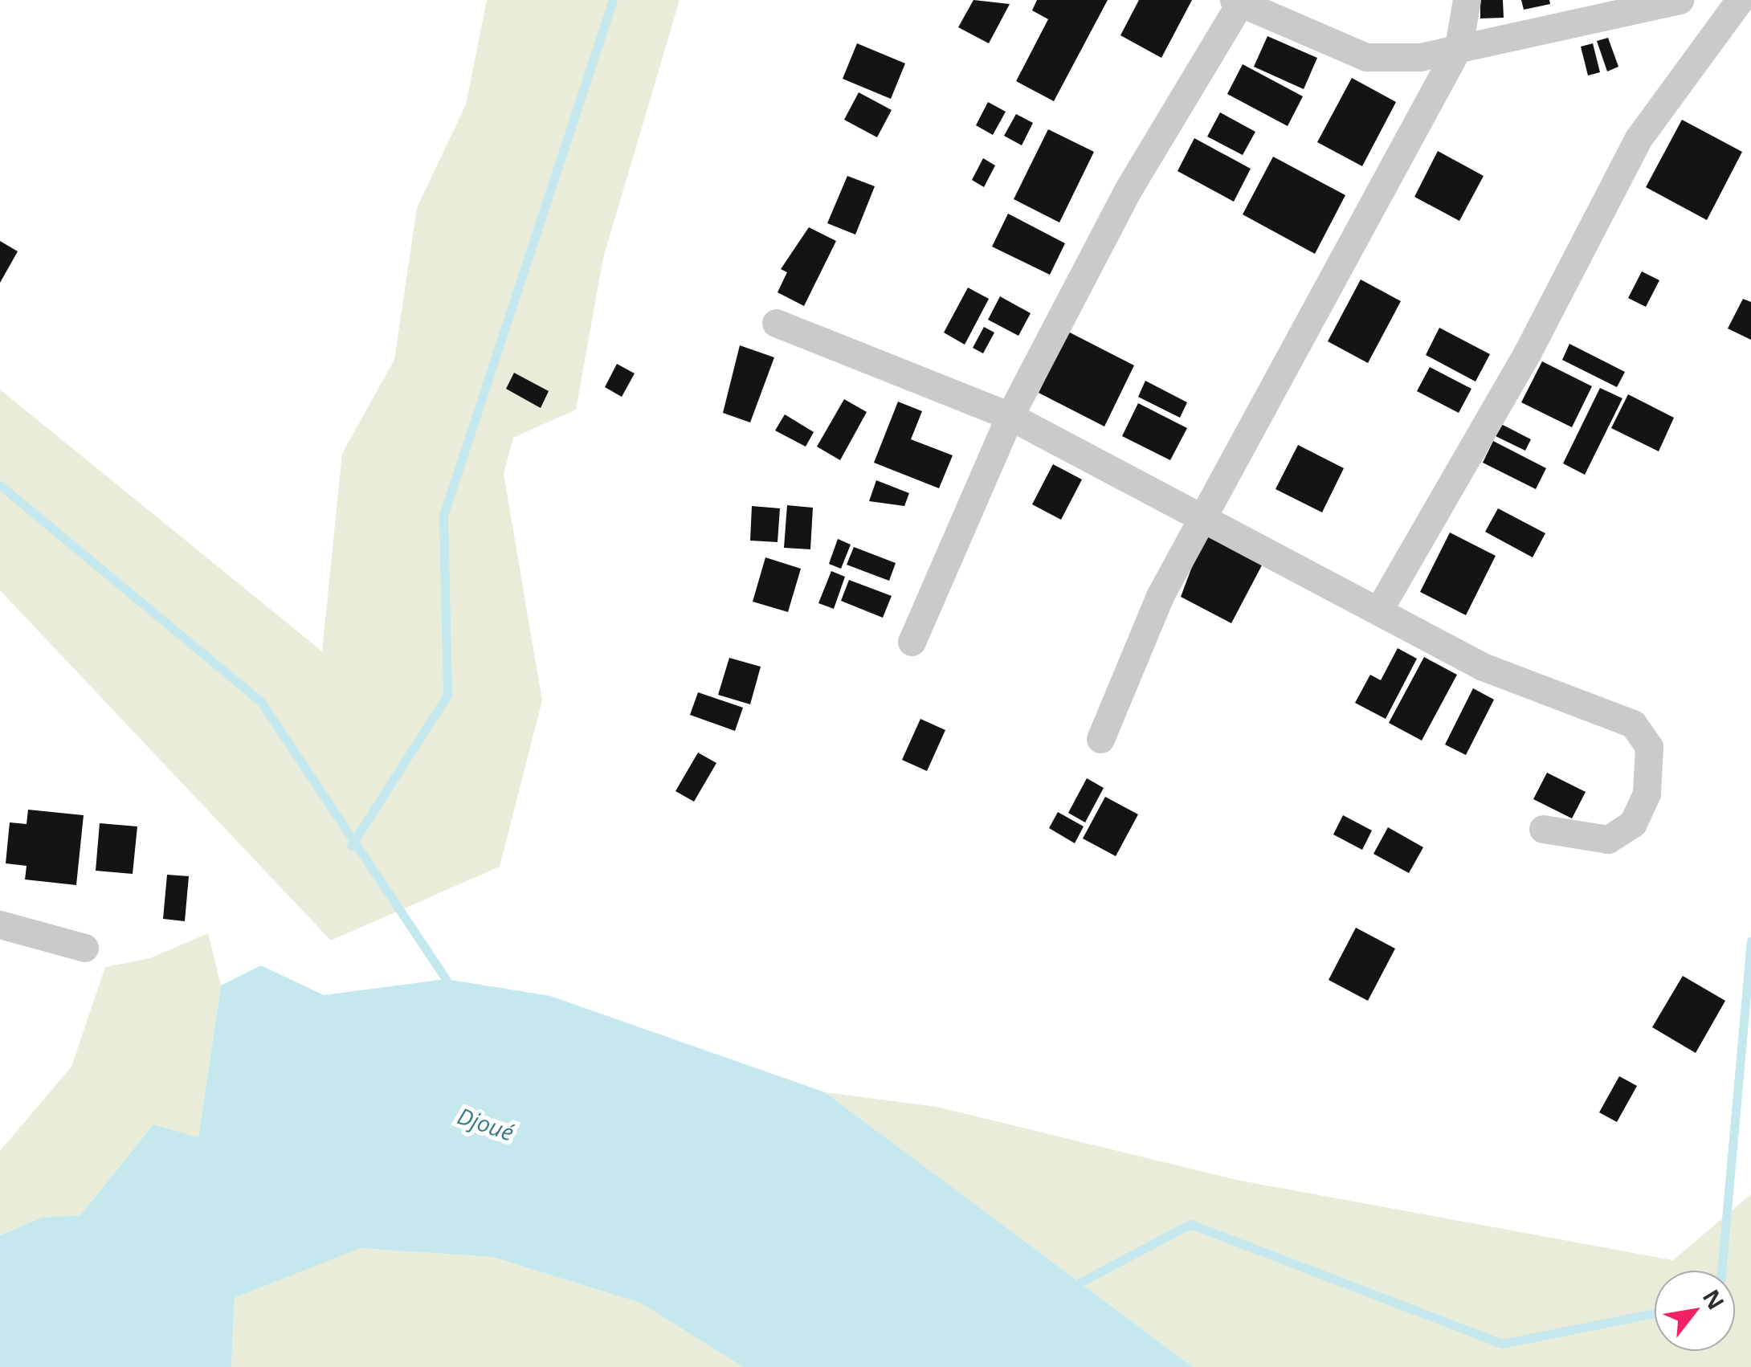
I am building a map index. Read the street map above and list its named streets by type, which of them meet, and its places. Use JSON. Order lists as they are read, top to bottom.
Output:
{
  "water": ["Djoué"],
  "north": "top right"
}
